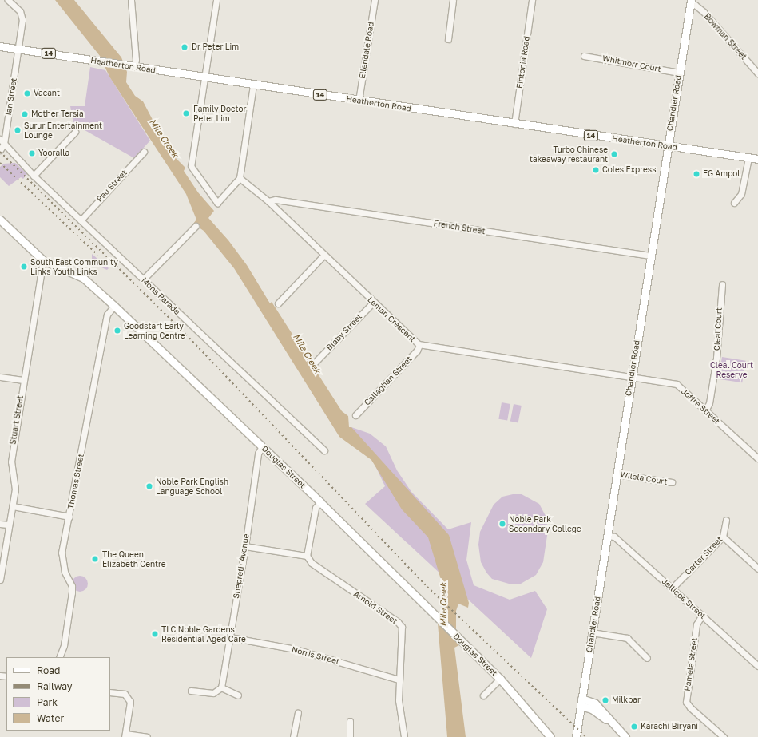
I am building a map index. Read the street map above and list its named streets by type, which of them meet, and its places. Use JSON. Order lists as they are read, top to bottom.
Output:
{
  "streets": {
    "main road": [
      "14",
      "Heatherton Road",
      "Chandler Road",
      "Douglas Street"
    ],
    "street": [
      "Bowman Street",
      "Ellendale Road",
      "Fintonia Road",
      "Whitmorr Court",
      "Ian Street",
      "Pau Street",
      "French Street",
      "Mons Parade",
      "Leman Crescent",
      "Cleal Court",
      "Blaby Street",
      "Callaghan Street",
      "Joffre Street",
      "Stuart Street",
      "Wilela Court",
      "Thomas Street",
      "Carter Street",
      "Shepreth Avenue",
      "Jellicoe Street",
      "Arnold Street",
      "Norris Street",
      "Pamela Street"
    ]
  },
  "crossings": [
    ["Bowman Street", "Chandler Road"],
    ["Ellendale Road", "Heatherton Road"],
    ["Fintonia Road", "Heatherton Road"],
    ["Whitmorr Court", "Chandler Road"],
    ["Heatherton Road", "Ian Street"],
    ["Heatherton Road", "Chandler Road"],
    ["Ian Street", "Mons Parade"],
    ["Chandler Road", "French Street"],
    ["Chandler Road", "Leman Crescent"],
    ["Chandler Road", "Joffre Street"],
    ["Chandler Road", "Wilela Court"],
    ["Chandler Road", "Jellicoe Street"],
    ["Pau Street", "Mons Parade"],
    ["French Street", "Leman Crescent"],
    ["Leman Crescent", "Blaby Street"],
    ["Leman Crescent", "Callaghan Street"],
    ["Leman Crescent", "Joffre Street"],
    ["Cleal Court", "Joffre Street"],
    ["Stuart Street", "Douglas Street"],
    ["Douglas Street", "Thomas Street"],
    ["Douglas Street", "Shepreth Avenue"],
    ["Carter Street", "Jellicoe Street"],
    ["Shepreth Avenue", "Norris Street"],
    ["Jellicoe Street", "Pamela Street"],
    ["Arnold Street", "Norris Street"]
  ],
  "water": ["Mile Creek"],
  "parks": ["Cleal Court Reserve"],
  "places": [
    "Dr Peter Lim",
    "Vacant",
    "Family Doctor Peter Lim",
    "Mother Tersia",
    "Surur Entertainment Lounge",
    "Yooralla",
    "Turbo Chinese takeaway restaurant",
    "Coles Express",
    "EG Ampol",
    "South East Community Links Youth Links",
    "Goodstart Early Learning Centre",
    "Noble Park English Language School",
    "Noble Park Secondary College",
    "The Queen Elizabeth Centre",
    "TLC Noble Gardens Residential Aged Care",
    "Milkbar",
    "Karachi Biryani"
  ],
  "legend": [
    "Road",
    "Railway",
    "Park",
    "Water"
  ]
}
